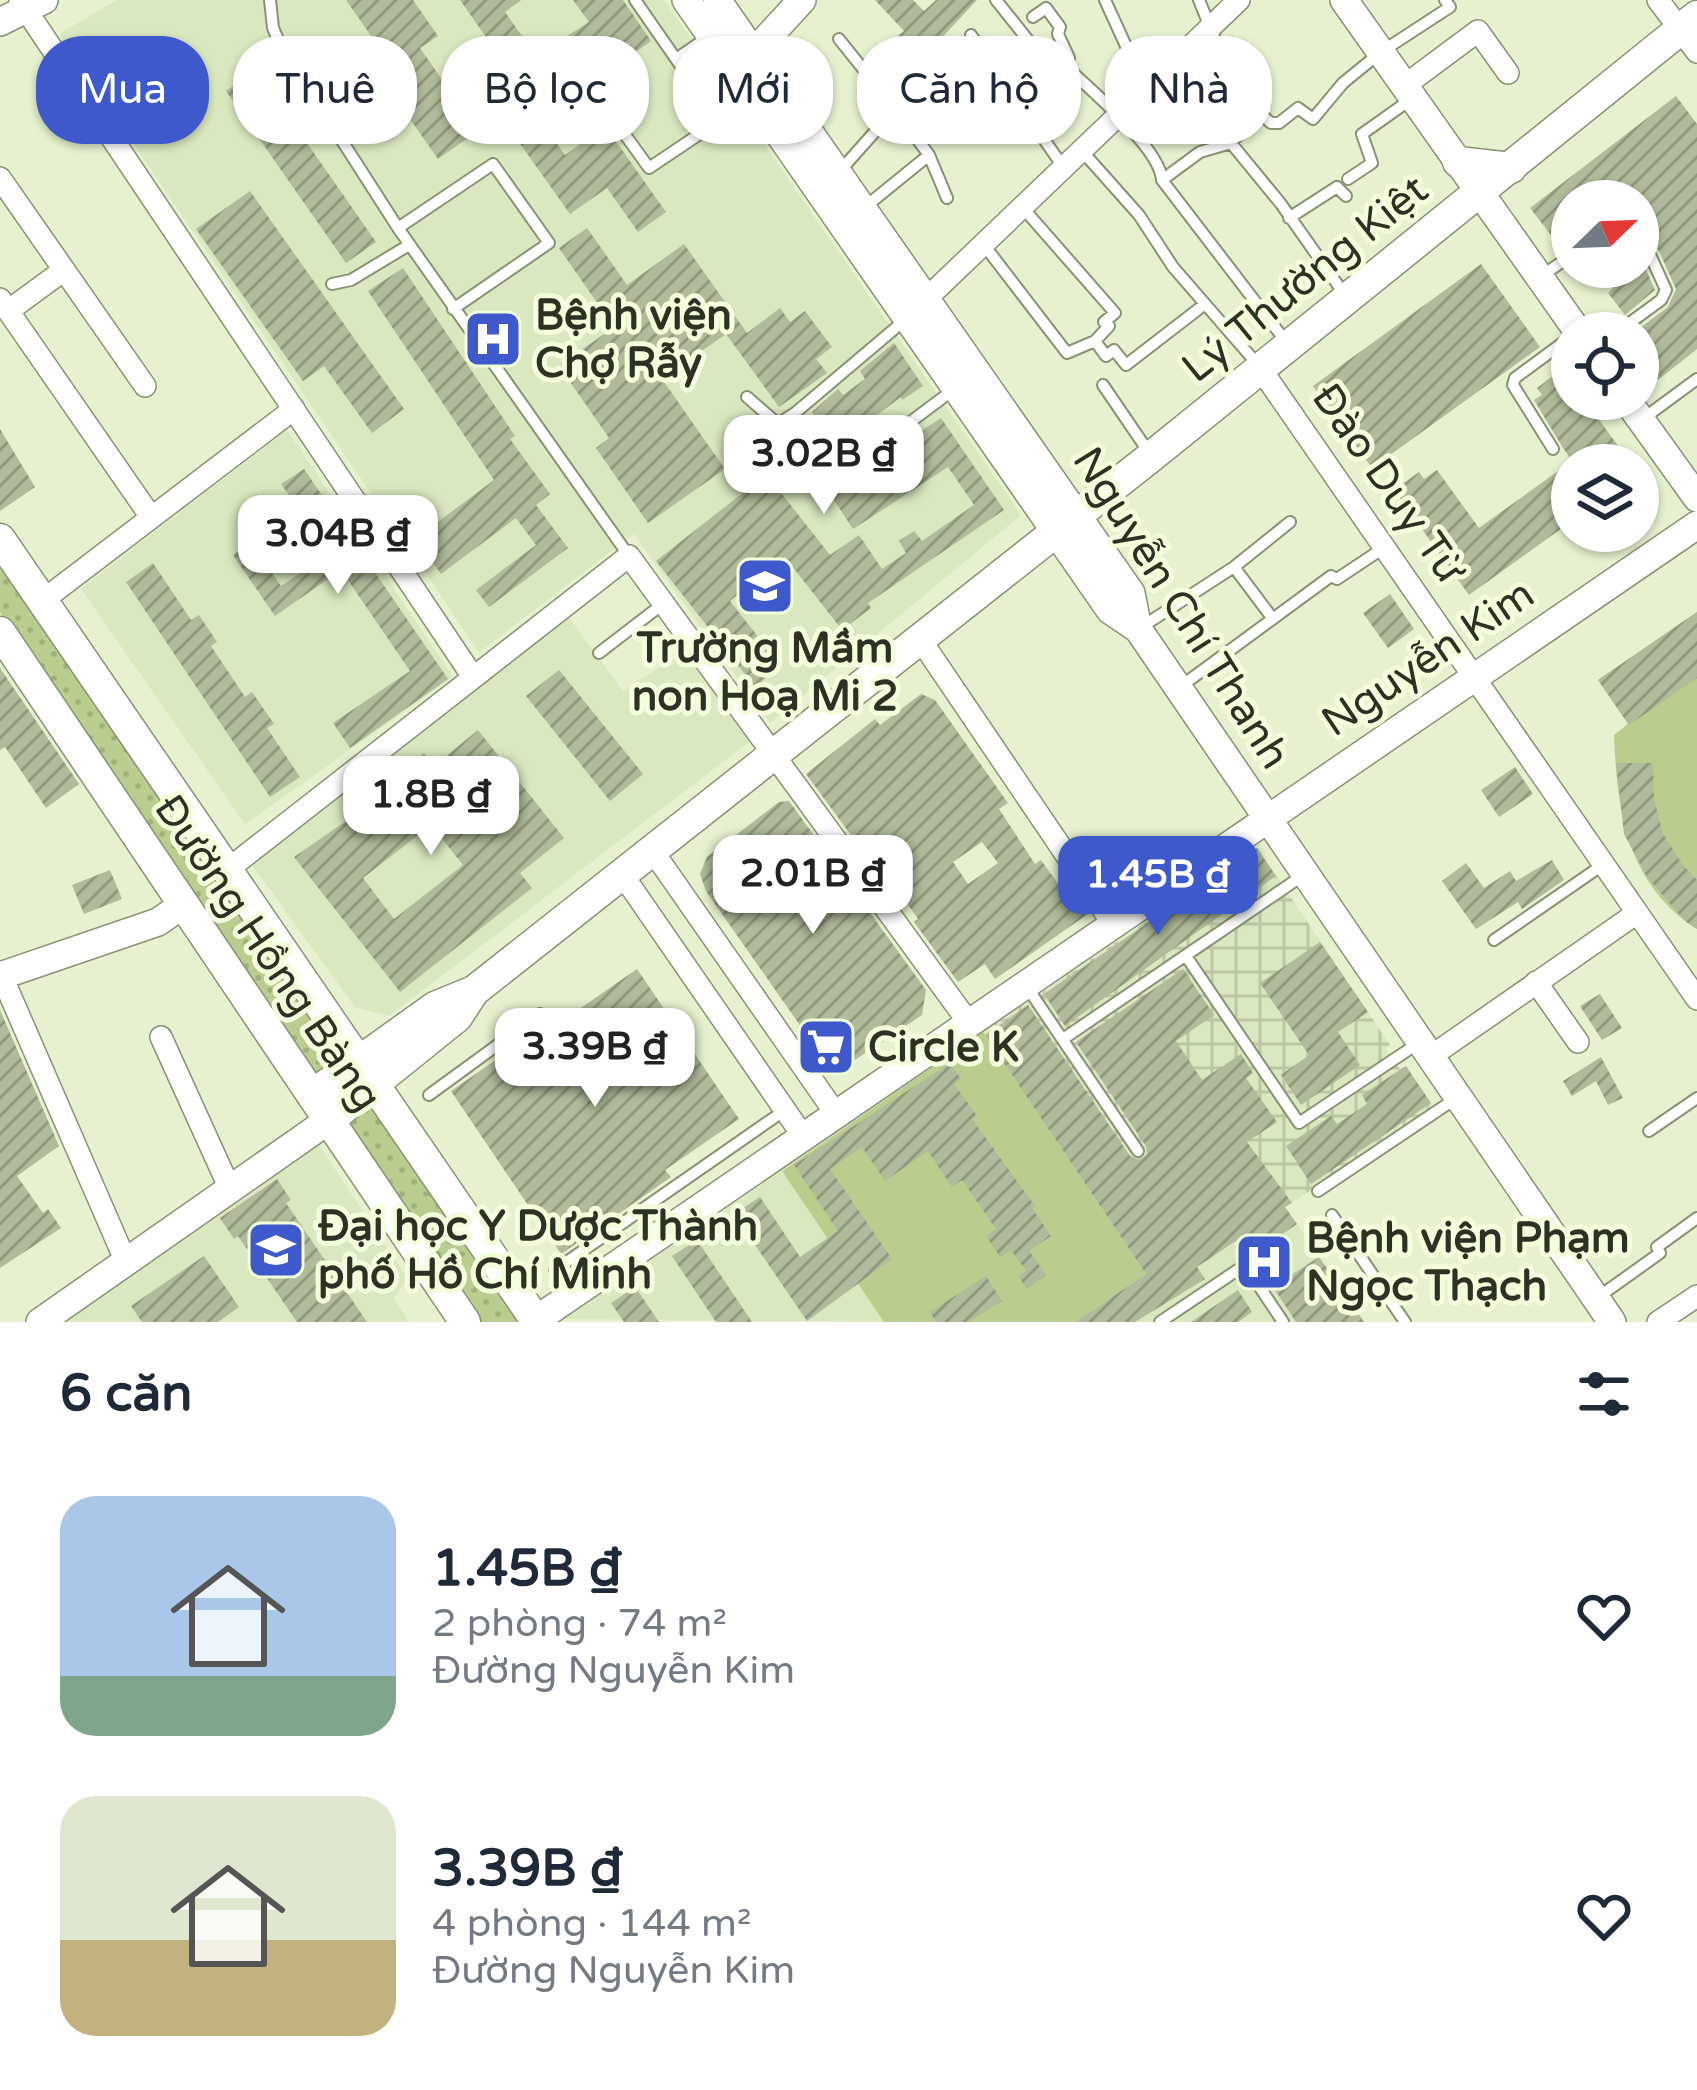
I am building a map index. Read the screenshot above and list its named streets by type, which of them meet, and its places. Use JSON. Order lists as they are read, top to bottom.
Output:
{
  "streets": {
    "main road": ["Lý Thường Kiệt", "Đường Hồng Bàng"],
    "street": ["Đào Duy Từ", "Nguyễn Chí Thanh", "Nguyễn Kim"]
  },
  "crossings": [
    ["Lý Thường Kiệt", "Đào Duy Từ"],
    ["Lý Thường Kiệt", "Nguyễn Chí Thanh"],
    ["Đào Duy Từ", "Nguyễn Kim"],
    ["Nguyễn Chí Thanh", "Nguyễn Kim"],
    ["Nguyễn Kim", "Đường Hồng Bàng"]
  ],
  "places": {
    "hospital": ["Bệnh viện Chợ Rẫy", "Bệnh viện Phạm Ngọc Thạch"],
    "school or university": ["Trường Mầm non Hoạ Mi 2", "Đại học Y Dược Thành phố Hồ Chí Minh"],
    "supermarket": ["Circle K"]
  },
  "north": "top right",
  "page": {
    "chip": [
      "Mua",
      "Thuê",
      "Bộ lọc",
      "Mới",
      "Căn hộ",
      "Nhà"
    ],
    "price": [
      "3.02B ₫",
      "3.04B ₫",
      "1.8B ₫",
      "2.01B ₫",
      "1.45B ₫",
      "3.39B ₫"
    ],
    "heading": "6 căn",
    "list": [
      {
        "name": "1.45B ₫",
        "note": "2 phòng · 74 m² · Đường Nguyễn Kim"
      },
      {
        "name": "3.39B ₫",
        "note": "4 phòng · 144 m² · Đường Nguyễn Kim"
      }
    ]
  }
}
